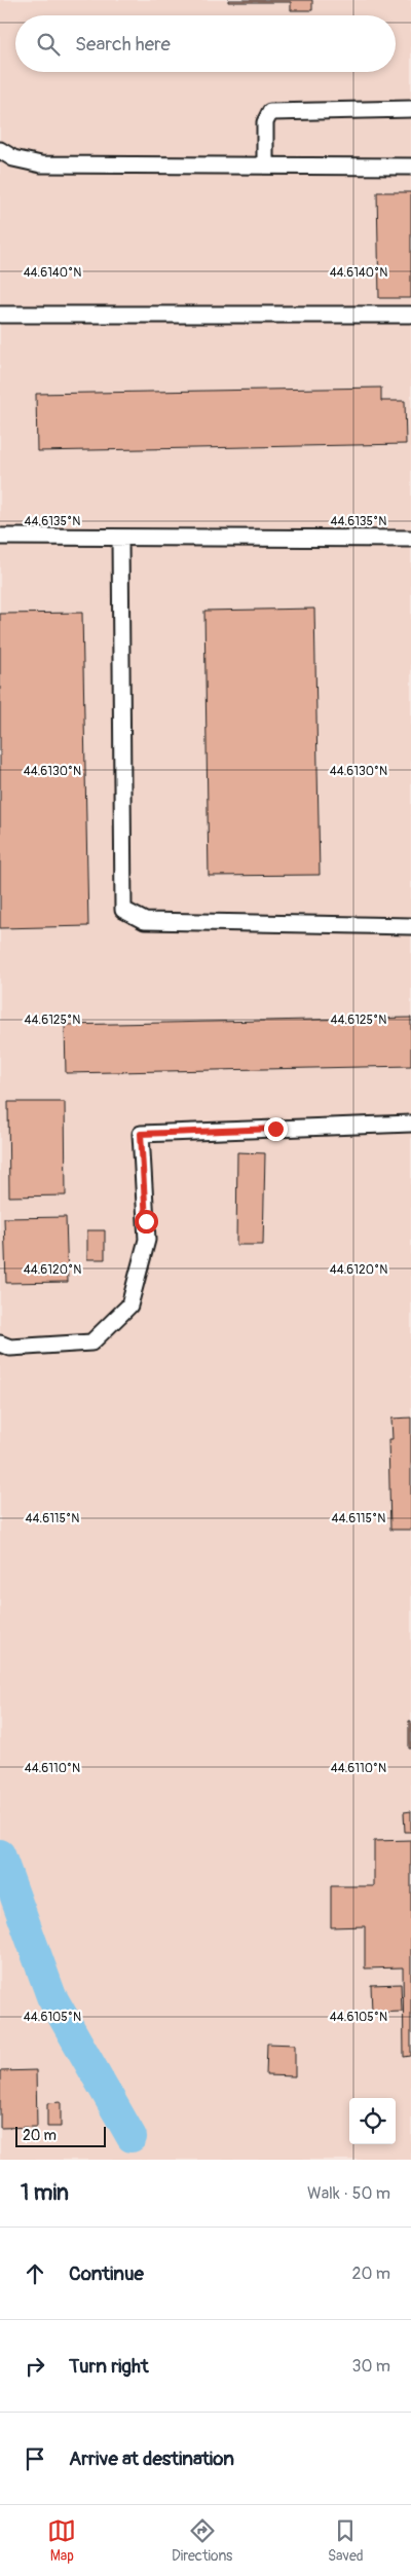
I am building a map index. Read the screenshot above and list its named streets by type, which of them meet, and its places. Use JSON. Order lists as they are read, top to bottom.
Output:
{
  "scale_bar": "20 m",
  "page": {
    "search": "Search here",
    "scale": "20 m",
    "heading": ["1 min", "Walk · 50 m"],
    "list": [
      ["Continue", "20 m"],
      ["Turn right", "30 m"],
      "Arrive at destination"
    ],
    "nav": ["Map", "Directions", "Saved"]
  },
  "coordinates": [
    "44.6140°N",
    "44.6135°N",
    "44.6130°N",
    "44.6125°N",
    "44.6120°N",
    "44.6115°N",
    "44.6110°N",
    "44.6105°N"
  ]
}
